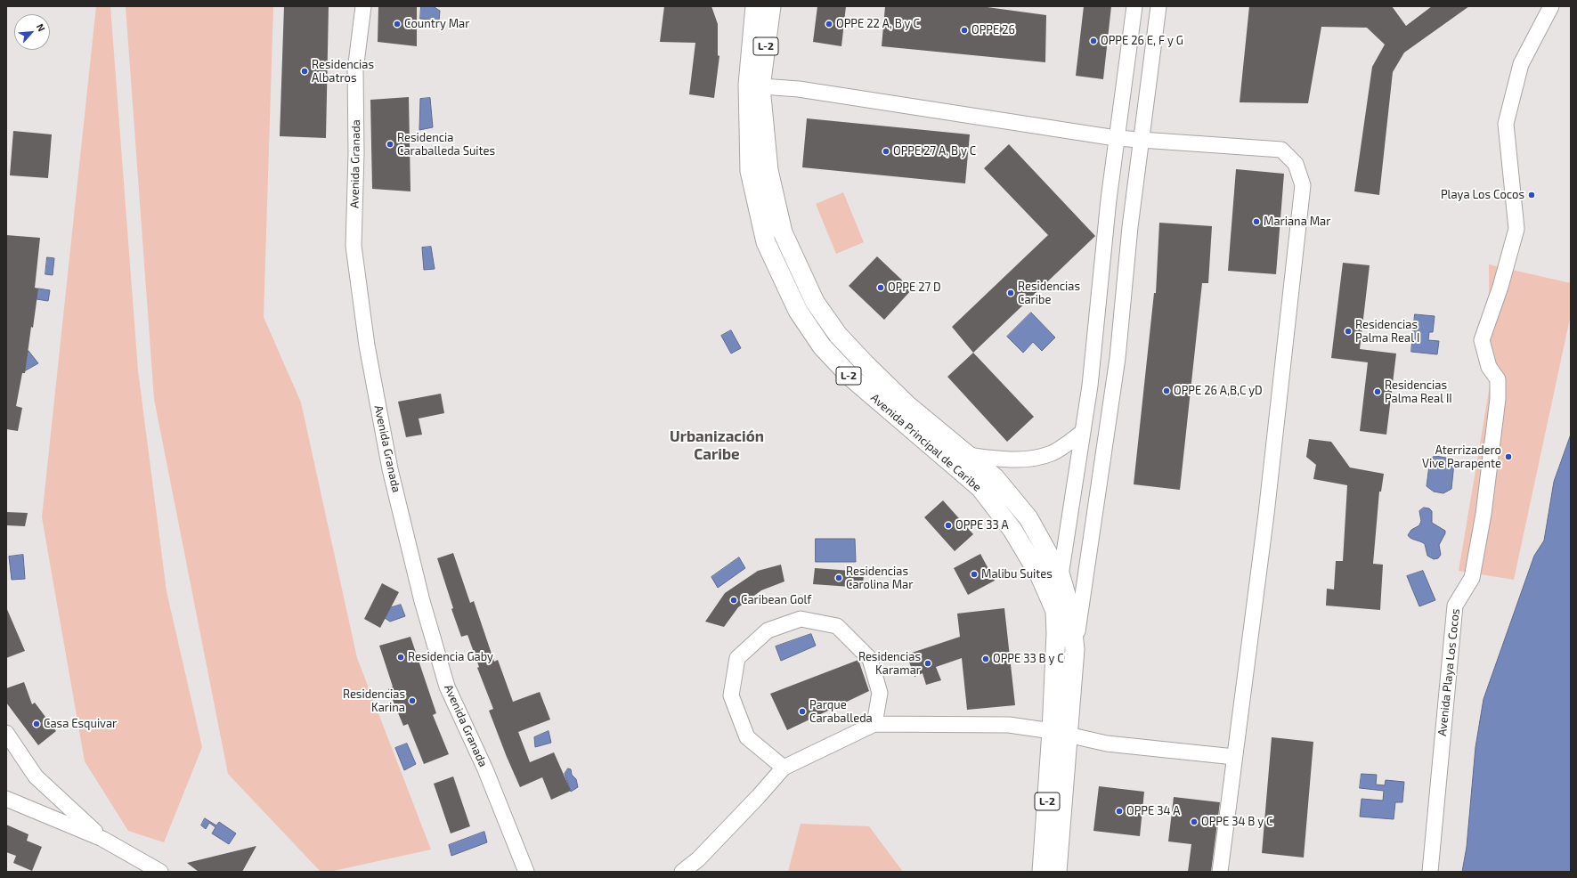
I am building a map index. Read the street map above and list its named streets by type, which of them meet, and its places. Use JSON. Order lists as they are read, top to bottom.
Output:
{
  "streets": {
    "main road": ["L-2", "Avenida Principal de Caribe"],
    "street": ["Avenida Granada", "Avenida Playa Los Cocos"]
  },
  "districts": ["Urbanización Caribe"],
  "places": [
    "Country Mar",
    "OPPE 22 A, B y C",
    "OPPE 26",
    "OPPE 26 E, F y G",
    "Residencias Albatros",
    "Residencia Caraballeda Suites",
    "OPPE 27 A, B y C",
    "Playa Los Cocos",
    "Mariana Mar",
    "OPPE 27 D",
    "Residencias Caribe",
    "Residencias Palma Real I",
    "OPPE 26 A,B,C yD",
    "Residencias Palma Real II",
    "Aterrizadero Vive Parapente",
    "OPPE 33 A",
    "Malibu Suites",
    "Residencias Carolina Mar",
    "Caribean Golf",
    "Residencia Gaby",
    "OPPE 33 B y C",
    "Residencias Karamar",
    "Residencias Karina",
    "Parque Caraballeda",
    "Casa Esquivar",
    "OPPE 34 A",
    "OPPE 34 B y C"
  ],
  "north": "top right"
}
